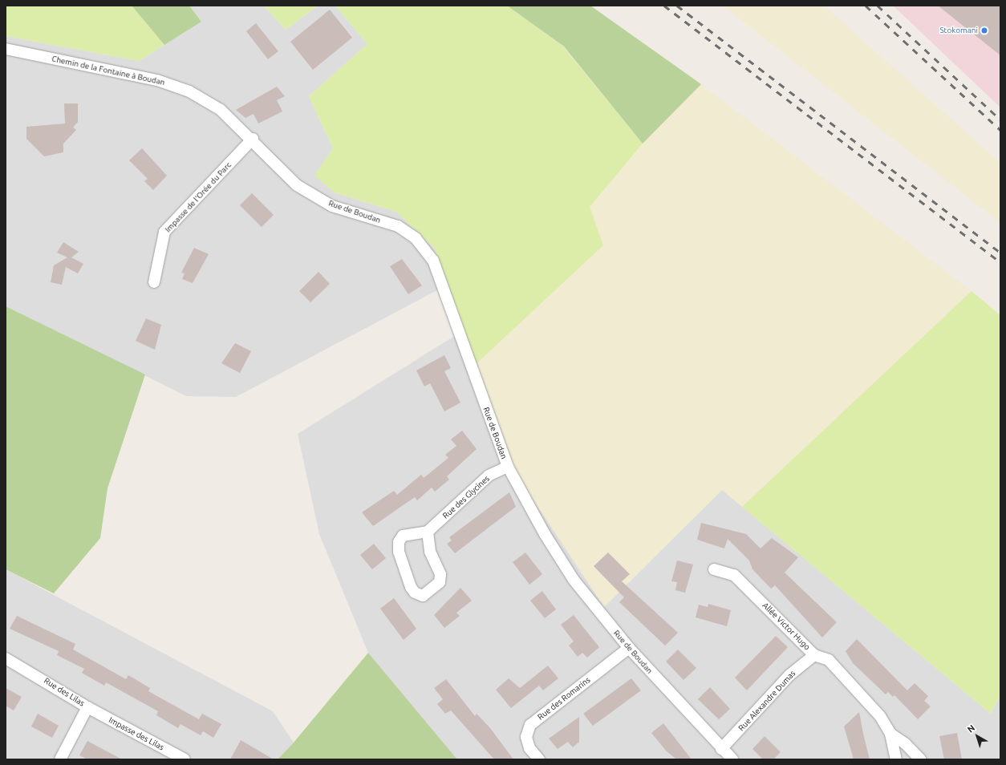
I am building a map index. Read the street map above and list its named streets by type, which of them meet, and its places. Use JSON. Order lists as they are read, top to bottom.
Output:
{
  "streets": {
    "street": [
      "Chemin de la Fontaine à Boudan",
      "Impasse de l'Orée du Parc",
      "Rue de Boudan",
      "Rue des Glycines",
      "Allée Victor Hugo",
      "Rue des Lilas",
      "Rue des Romarins",
      "Rue Alexandre Dumas",
      "Impasse des Lilas"
    ]
  },
  "crossings": [
    ["Chemin de la Fontaine à Boudan", "Impasse de l'Orée du Parc"],
    ["Chemin de la Fontaine à Boudan", "Rue de Boudan"],
    ["Impasse de l'Orée du Parc", "Rue de Boudan"],
    ["Rue de Boudan", "Rue des Glycines"],
    ["Rue de Boudan", "Rue des Romarins"],
    ["Rue de Boudan", "Rue Alexandre Dumas"],
    ["Allée Victor Hugo", "Rue Alexandre Dumas"],
    ["Rue des Lilas", "Impasse des Lilas"]
  ],
  "places": ["Stokomani"],
  "north": "top left"
}
